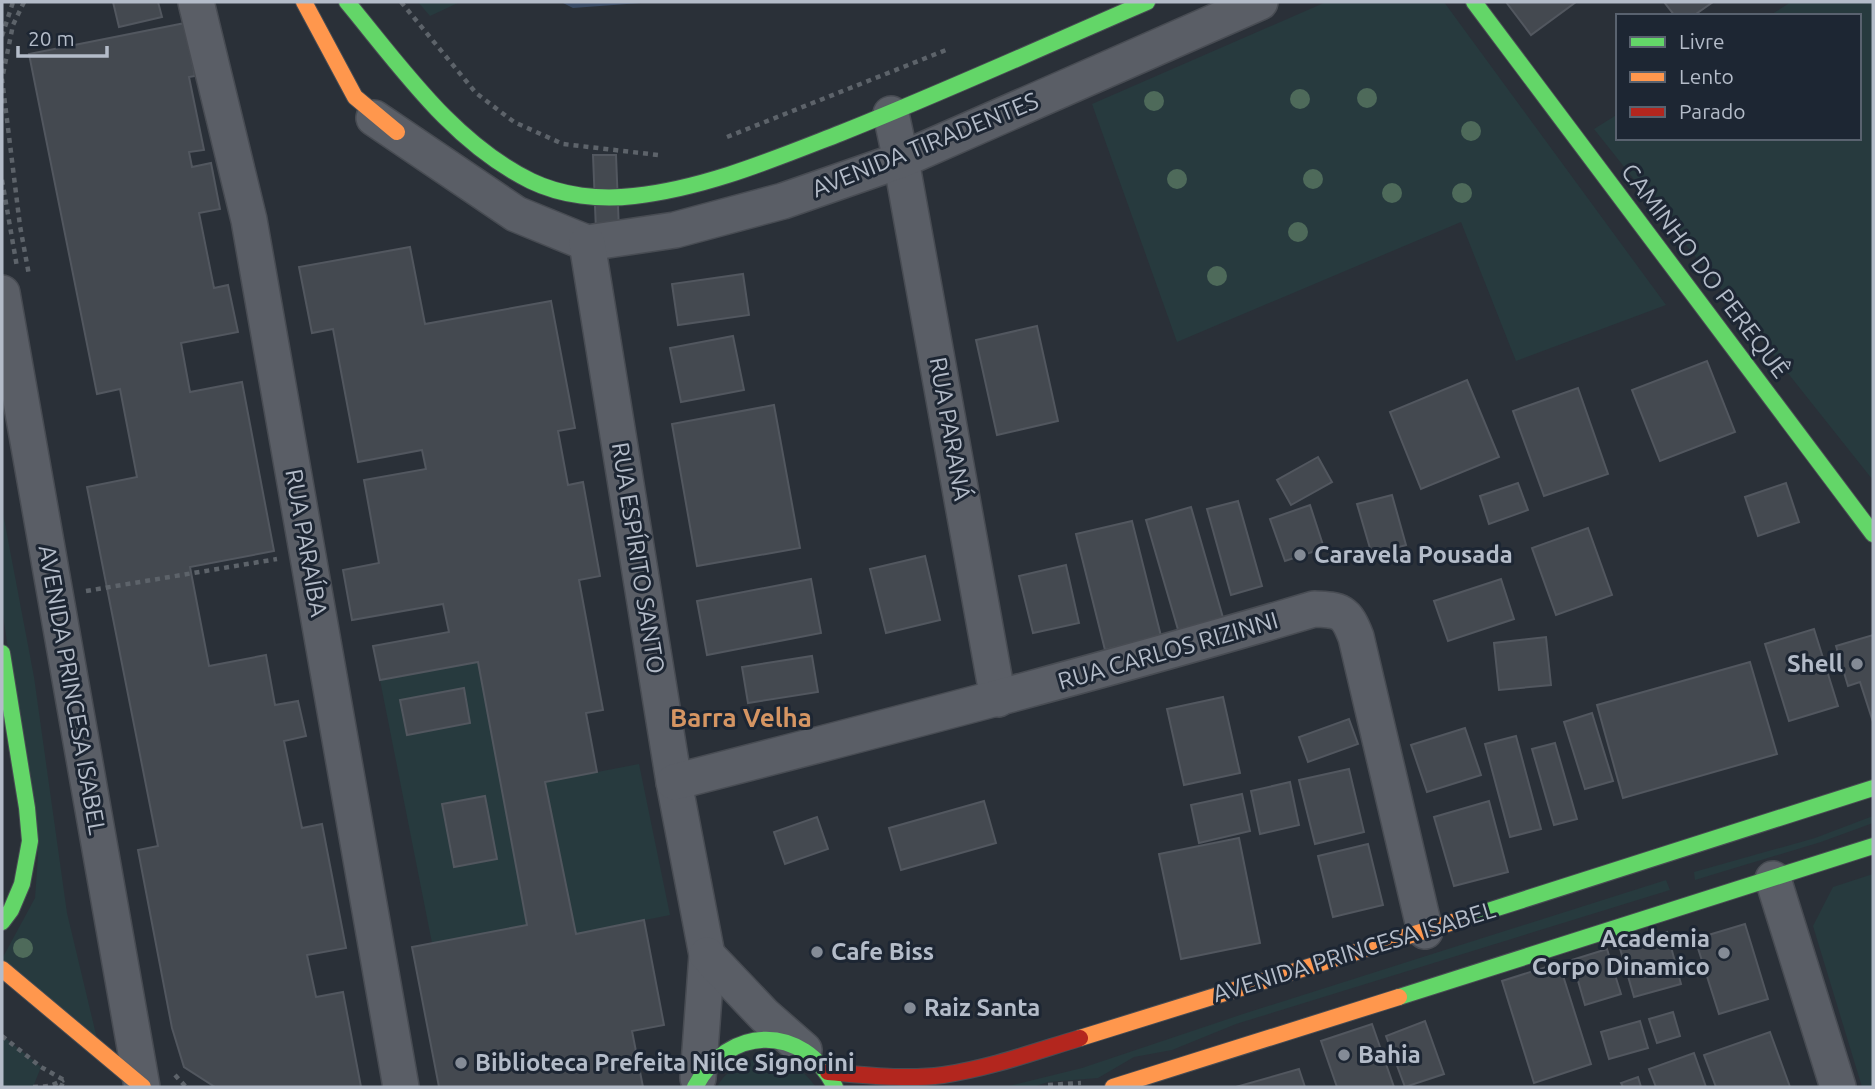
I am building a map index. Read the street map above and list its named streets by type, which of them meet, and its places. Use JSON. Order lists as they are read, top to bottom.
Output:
{
  "streets": {
    "main road": ["AVENIDA TIRADENTES", "CAMINHO DO PEREQUÊ", "AVENIDA PRINCESA ISABEL"],
    "street": [
      "RUA PARANÁ",
      "RUA PARAÍBA",
      "RUA ESPÍRITO SANTO",
      "RUA CARLOS RIZINNI"
    ]
  },
  "crossings": [
    ["AVENIDA TIRADENTES", "RUA PARANÁ"],
    ["AVENIDA TIRADENTES", "RUA ESPÍRITO SANTO"],
    ["RUA PARANÁ", "RUA CARLOS RIZINNI"],
    ["RUA ESPÍRITO SANTO", "RUA CARLOS RIZINNI"],
    ["RUA ESPÍRITO SANTO", "AVENIDA PRINCESA ISABEL"],
    ["RUA CARLOS RIZINNI", "AVENIDA PRINCESA ISABEL"]
  ],
  "districts": ["Barra Velha"],
  "places": [
    "Caravela Pousada",
    "Shell",
    "Cafe Biss",
    "Academia Corpo Dinamico",
    "Raiz Santa",
    "Bahia",
    "Biblioteca Prefeita Nilce Signorini"
  ],
  "legend": ["Livre", "Lento", "Parado"],
  "scale_bar": "20 m"
}
